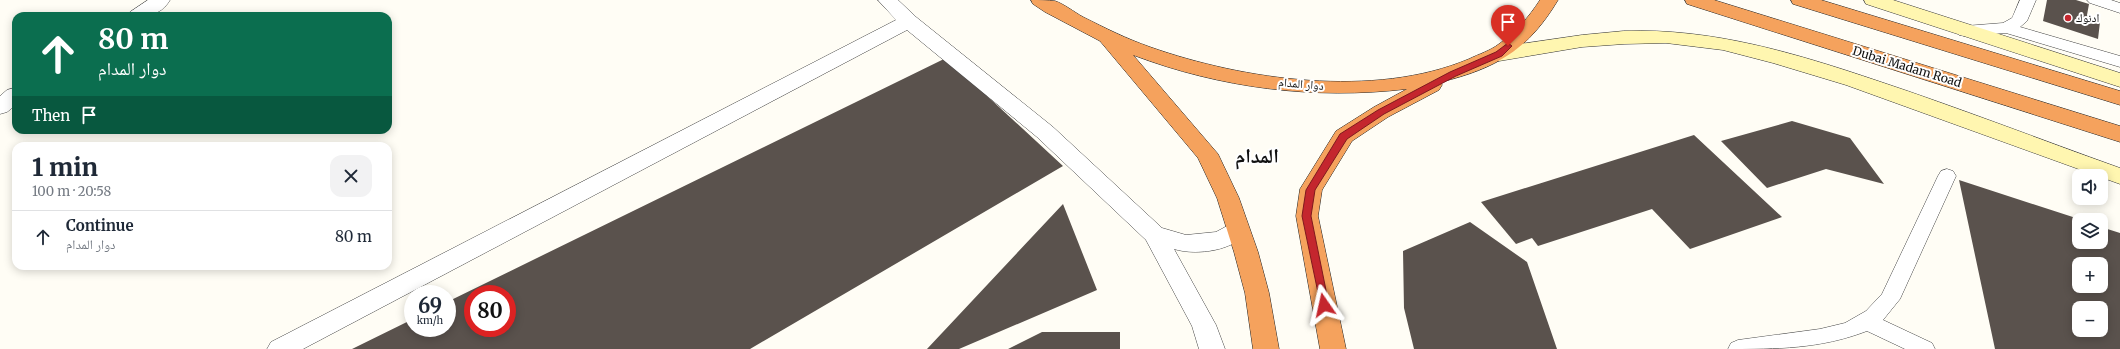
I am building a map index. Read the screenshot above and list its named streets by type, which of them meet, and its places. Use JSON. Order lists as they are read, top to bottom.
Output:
{
  "streets": {
    "highway": ["Dubai Madam Road", "دوار المدام"]
  },
  "districts": ["المدام"],
  "places": ["ادنوك"],
  "page": {
    "turn": ["80 m", "دوار المدام"],
    "then": "Then",
    "heading": ["1 min", "100 m · 20:58"],
    "map_buttons": ["+", "−"],
    "list": [
      {
        "name": "Continue",
        "note": "دوار المدام",
        "value": "80 m"
      }
    ],
    "speed": "69 km/h",
    "limit": "80"
  }
}
